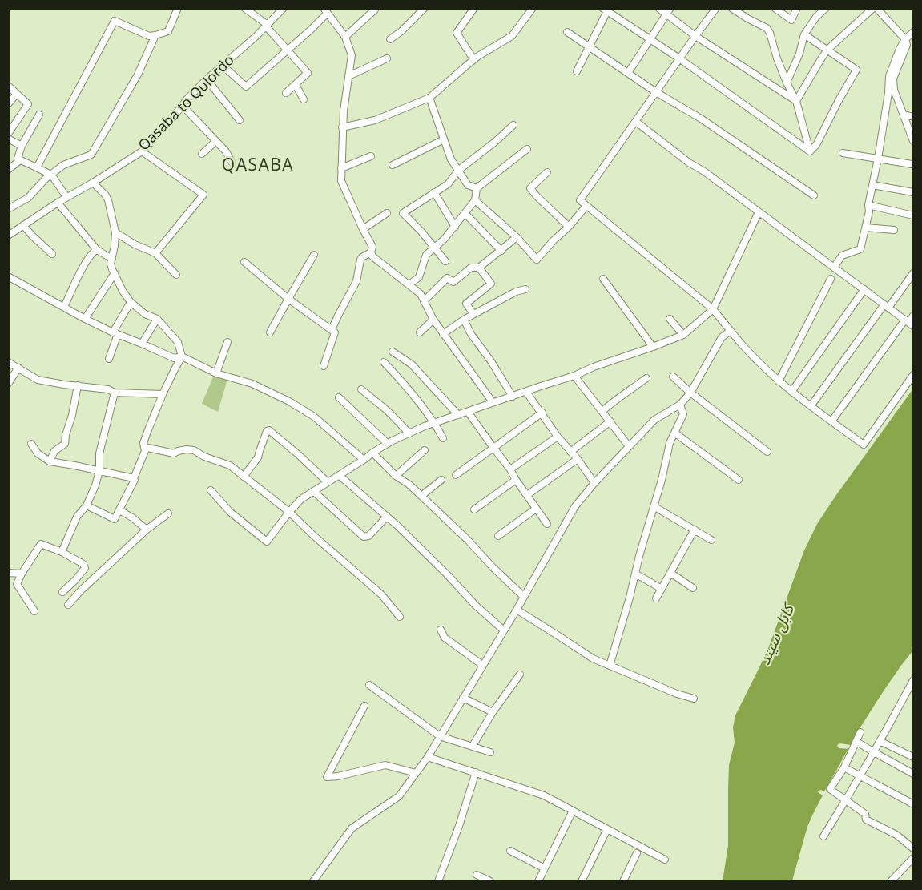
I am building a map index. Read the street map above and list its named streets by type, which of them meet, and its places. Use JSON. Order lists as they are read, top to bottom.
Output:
{
  "streets": {
    "street": ["Qasaba to Qulordo"]
  },
  "districts": ["QASABA"],
  "water": ["کابل سيند"]
}
